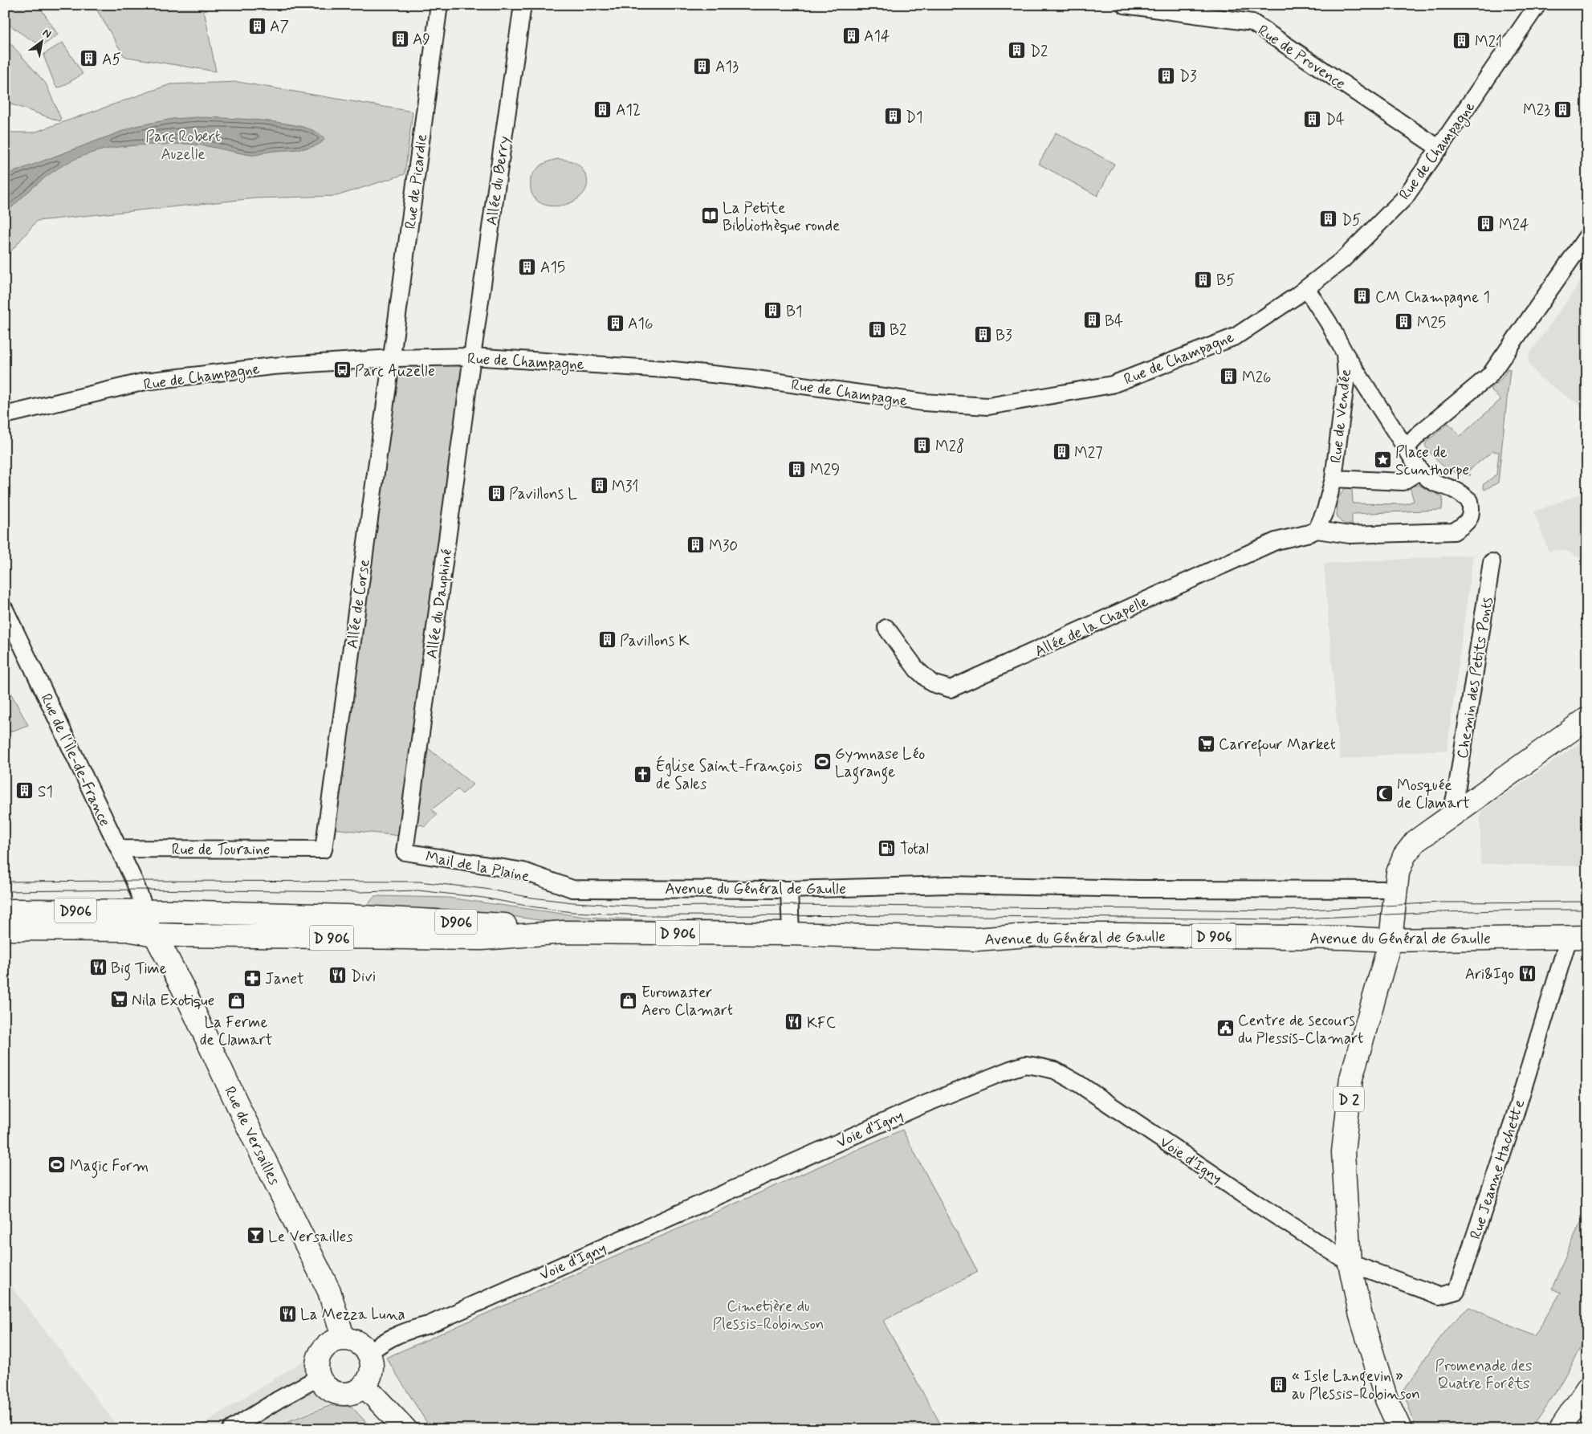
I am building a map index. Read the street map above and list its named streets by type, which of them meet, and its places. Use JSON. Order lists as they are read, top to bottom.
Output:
{
  "streets": {
    "main road": [
      "Avenue du Général de Gaulle",
      "D906",
      "D 906",
      "D 2",
      "Rue de Versailles"
    ],
    "street": [
      "Rue de Provence",
      "Rue de Champagne",
      "Allée du Berry",
      "Rue de Picardie",
      "Rue de Vendée",
      "Allée de Corse",
      "Allée du Dauphiné",
      "Allée de la Chapelle",
      "Chemin des Petits Ponts",
      "Rue de l'Île-de-France",
      "Rue de Touraine",
      "Mail de la Plaine",
      "Voie d'Igny",
      "Rue Jeanne Hachette"
    ]
  },
  "crossings": [
    ["Rue de Provence", "Rue de Champagne"],
    ["Rue de Champagne", "Allée du Berry"],
    ["Rue de Champagne", "Rue de Picardie"],
    ["Rue de Champagne", "Rue de Vendée"],
    ["Rue de Champagne", "Allée de Corse"],
    ["Rue de Champagne", "Allée du Dauphiné"],
    ["Allée du Berry", "Allée du Dauphiné"],
    ["Rue de Picardie", "Allée de Corse"],
    ["Allée de Corse", "Rue de Touraine"],
    ["Allée du Dauphiné", "Mail de la Plaine"],
    ["Rue de l'Île-de-France", "Rue de Touraine"],
    ["Rue de l'Île-de-France", "Avenue du Général de Gaulle"],
    ["Mail de la Plaine", "Avenue du Général de Gaulle"],
    ["Avenue du Général de Gaulle", "D 2"],
    ["Avenue du Général de Gaulle", "Rue de Versailles"],
    ["Avenue du Général de Gaulle", "Rue Jeanne Hachette"],
    ["D 2", "Voie d'Igny"],
    ["D 2", "Rue Jeanne Hachette"],
    ["Voie d'Igny", "Rue de Versailles"],
    ["Voie d'Igny", "Rue Jeanne Hachette"]
  ],
  "parks": ["Parc Robert Auzelle", "Cimetière du Plessis-Robinson", "Promenade des Quatre Forêts"],
  "places": {
    "building": [
      "A7",
      "A14",
      "A9",
      "M21",
      "D2",
      "A5",
      "A13",
      "D3",
      "A12",
      "M23",
      "D1",
      "D4",
      "D5",
      "M24",
      "A15",
      "B5",
      "CM Champagne 1",
      "B1",
      "B4",
      "M25",
      "A16",
      "B2",
      "B3",
      "M26",
      "M28",
      "M27",
      "M29",
      "M31",
      "Pavillons L",
      "M30",
      "Pavillons K",
      "S1",
      "« Isle Langevin » au Plessis-Robinson"
    ],
    "library": ["La Petite Bibliothèque ronde"],
    "bus stop": ["Parc Auzelle"],
    "place": ["Place de Scunthorpe"],
    "supermarket": ["Carrefour Market", "Nila Exotique"],
    "sports": ["Gymnase Léo Lagrange", "Magic Form"],
    "church": ["Église Saint-François de Sales"],
    "mosque": ["Mosquée de Clamart"],
    "fuel station": ["Total"],
    "restaurant": [
      "Big Time",
      "Ari&Igo",
      "Divi",
      "KFC",
      "La Mezza Luna"
    ],
    "pharmacy": ["Janet"],
    "shop": ["La Ferme de Clamart", "Euromaster Aero Clamart"],
    "public building": ["Centre de secours du Plessis-Clamart"],
    "bar": ["Le Versailles"]
  },
  "north": "top right"
}
